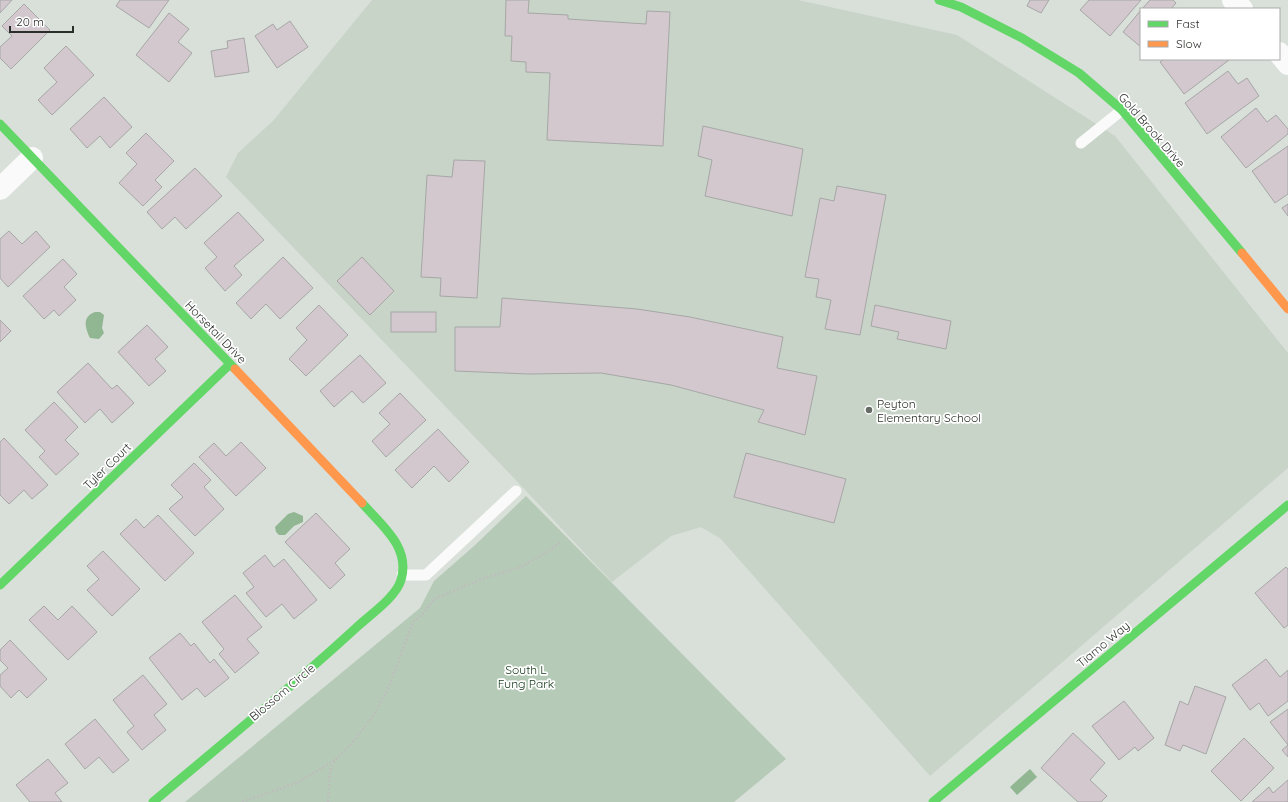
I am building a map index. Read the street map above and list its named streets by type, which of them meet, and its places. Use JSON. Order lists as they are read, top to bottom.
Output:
{
  "streets": {
    "street": [
      "Gold Brook Drive",
      "Horsetail Drive",
      "Tyler Court",
      "Tiamo Way",
      "Blossom Circle"
    ]
  },
  "crossings": [
    ["Horsetail Drive", "Tyler Court"],
    ["Horsetail Drive", "Blossom Circle"]
  ],
  "parks": ["South L Fung Park"],
  "places": ["Peyton Elementary School"],
  "legend": ["Fast", "Slow"],
  "scale_bar": "20 m"
}
